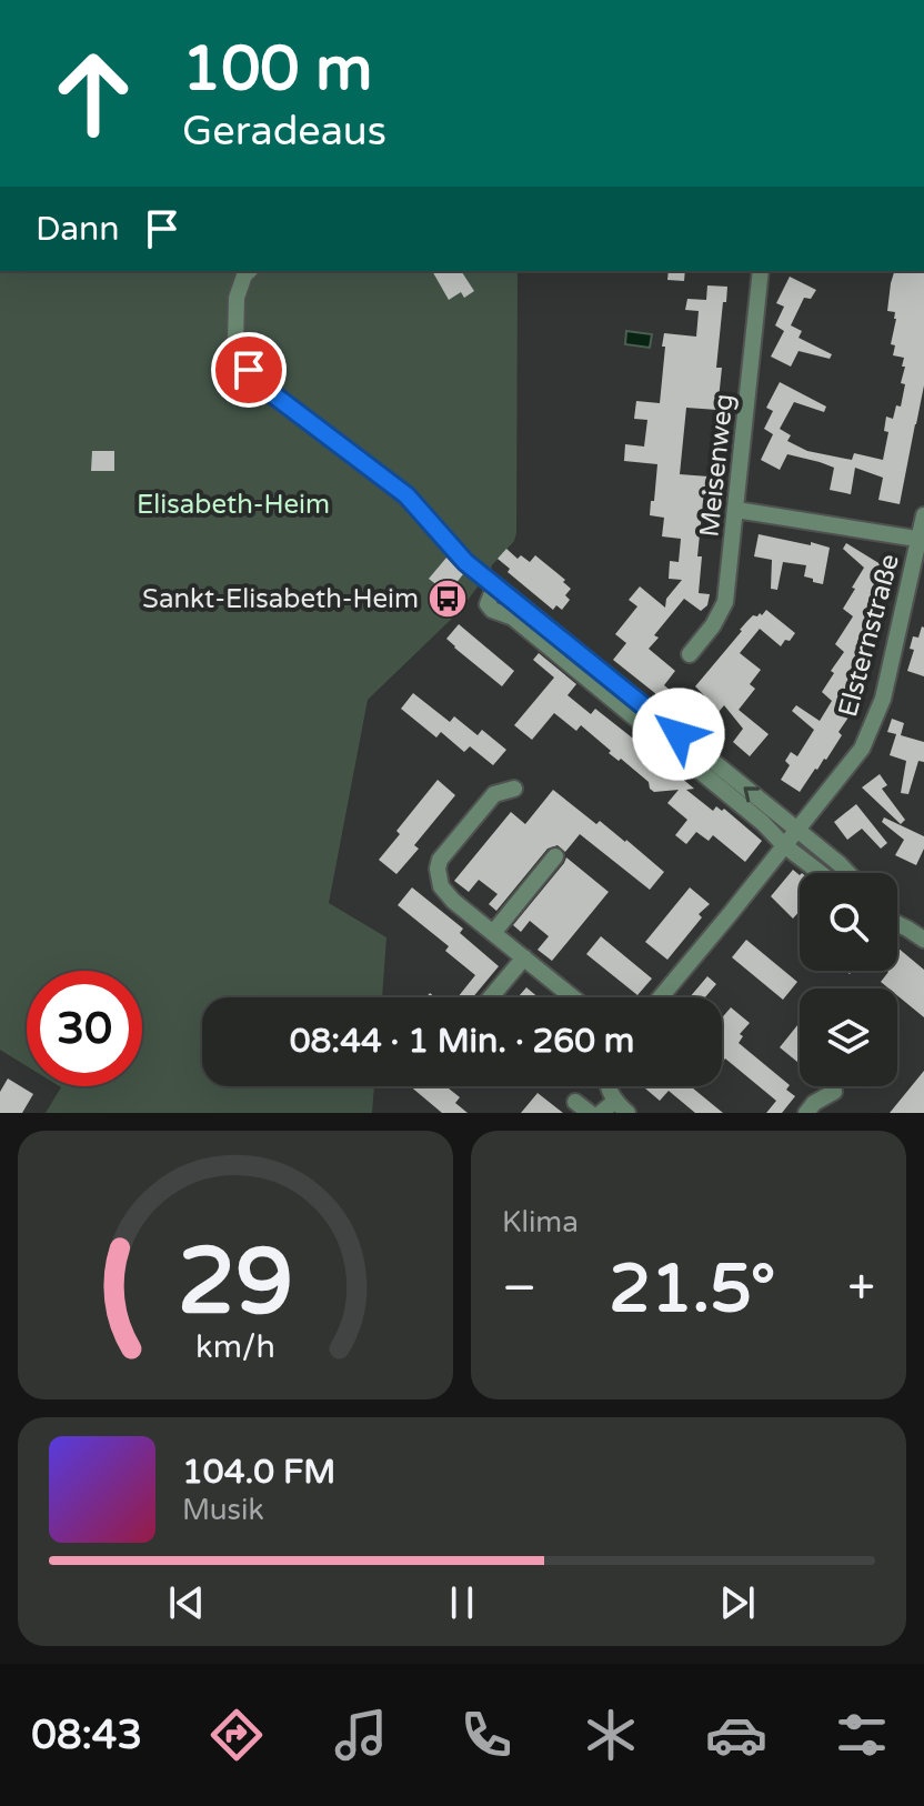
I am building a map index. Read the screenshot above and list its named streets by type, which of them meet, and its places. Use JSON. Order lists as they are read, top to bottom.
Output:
{
  "streets": {
    "street": ["Meisenweg", "Elsternstraße"]
  },
  "parks": ["Elisabeth-Heim"],
  "places": {
    "bus stop": ["Sankt-Elisabeth-Heim"]
  },
  "page": {
    "turn": ["100 m", "Geradeaus"],
    "then": "Dann",
    "limit": "30",
    "trip": "08:44 · 1 Min. · 260 m",
    "tile": "Klima",
    "heat": ["−", "21.5°", "+"],
    "song": ["104.0 FM", "Musik"],
    "tabs": "08:43",
    "gauge": ["29", "km/h"]
  }
}
